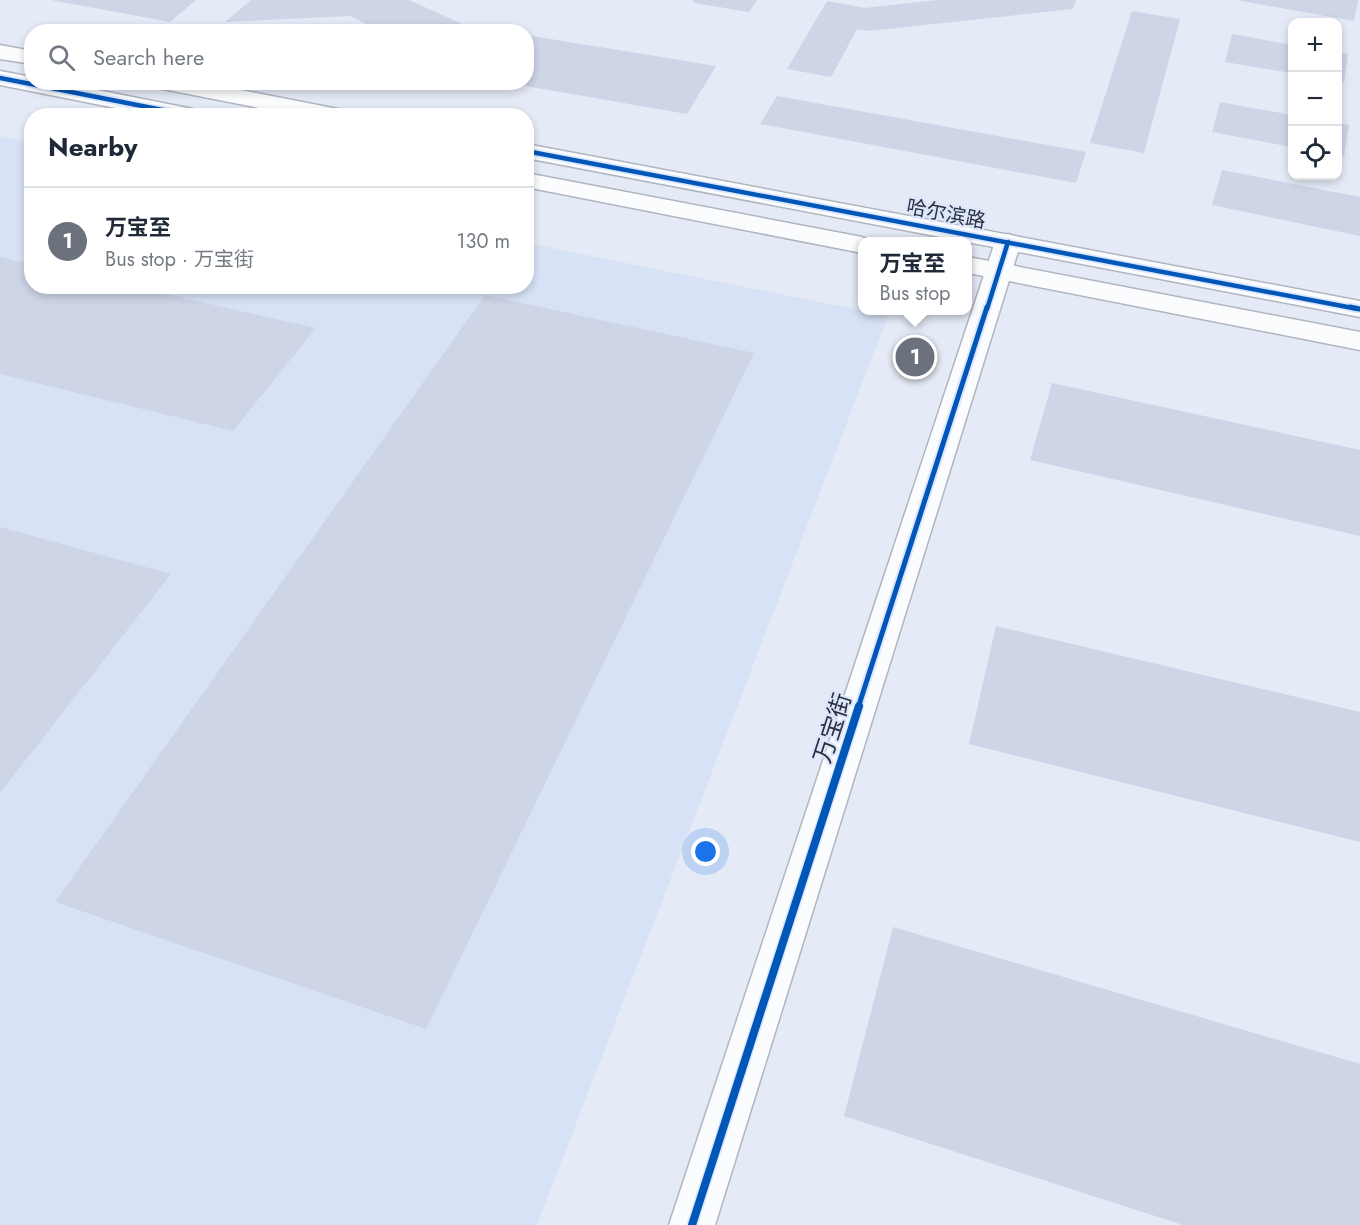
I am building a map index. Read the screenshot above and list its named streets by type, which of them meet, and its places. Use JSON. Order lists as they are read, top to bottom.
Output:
{
  "streets": {
    "street": ["哈尔滨路", "万宝街"]
  },
  "crossings": [
    ["哈尔滨路", "万宝街"]
  ],
  "page": {
    "map_buttons": ["+", "−"],
    "search": "Search here",
    "heading": "Nearby",
    "list": [
      {
        "mark": "1",
        "name": "万宝至",
        "note": "Bus stop · 万宝街",
        "value": "130 m"
      }
    ],
    "popup": ["万宝至", "Bus stop"],
    "pins": "1"
  }
}
